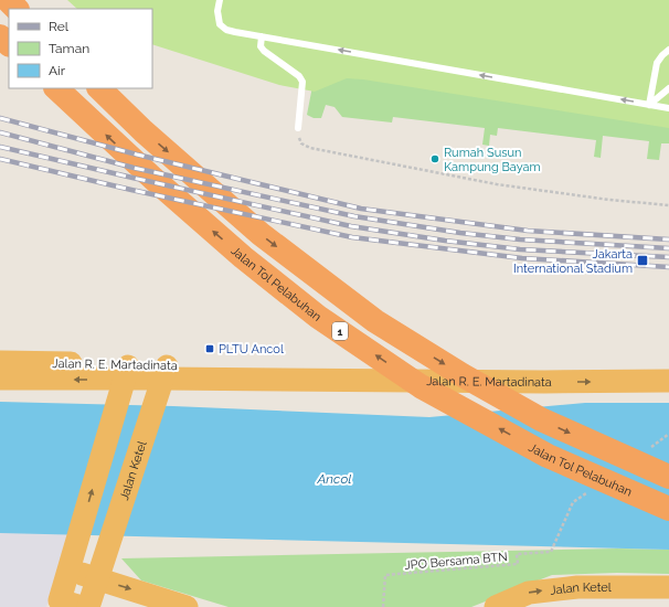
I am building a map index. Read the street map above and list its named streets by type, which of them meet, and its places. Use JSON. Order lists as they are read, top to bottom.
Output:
{
  "streets": {
    "highway": [
      "Jalan Tol Pelabuhan",
      "1",
      "Jalan R. E. Martadinata",
      "Jalan Ketel"
    ],
    "path": ["JPO Bersama BTN"]
  },
  "crossings": [
    ["Jalan R. E. Martadinata", "Jalan Ketel"]
  ],
  "one_way": ["Jalan Ketel"],
  "water": ["Ancol"],
  "places": {
    "other": ["Rumah Susun Kampung Bayam"],
    "transit": ["Jakarta International Stadium", "PLTU Ancol"]
  },
  "legend": ["Rel", "Taman", "Air"]
}
